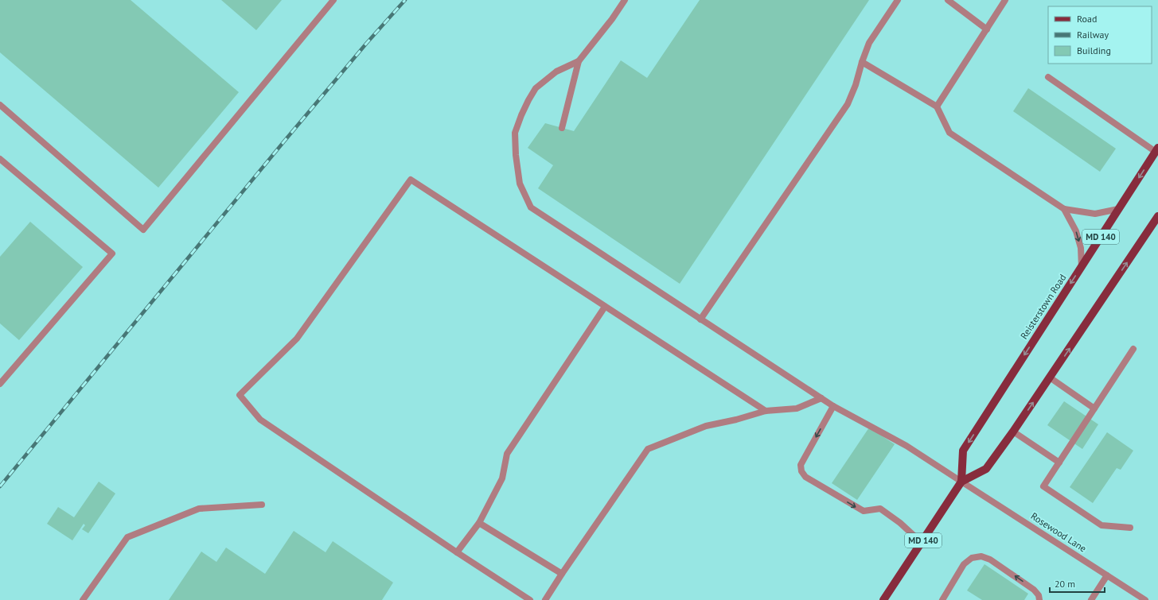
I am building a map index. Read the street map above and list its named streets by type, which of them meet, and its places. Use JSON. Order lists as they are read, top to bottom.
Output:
{
  "streets": {
    "main road": ["MD 140", "Reisterstown Road"],
    "street": ["Rosewood Lane"]
  },
  "crossings": [
    ["MD 140", "Reisterstown Road"],
    ["MD 140", "Rosewood Lane"],
    ["Reisterstown Road", "Rosewood Lane"]
  ],
  "legend": ["Road", "Railway", "Building"],
  "scale_bar": "20 m"
}
